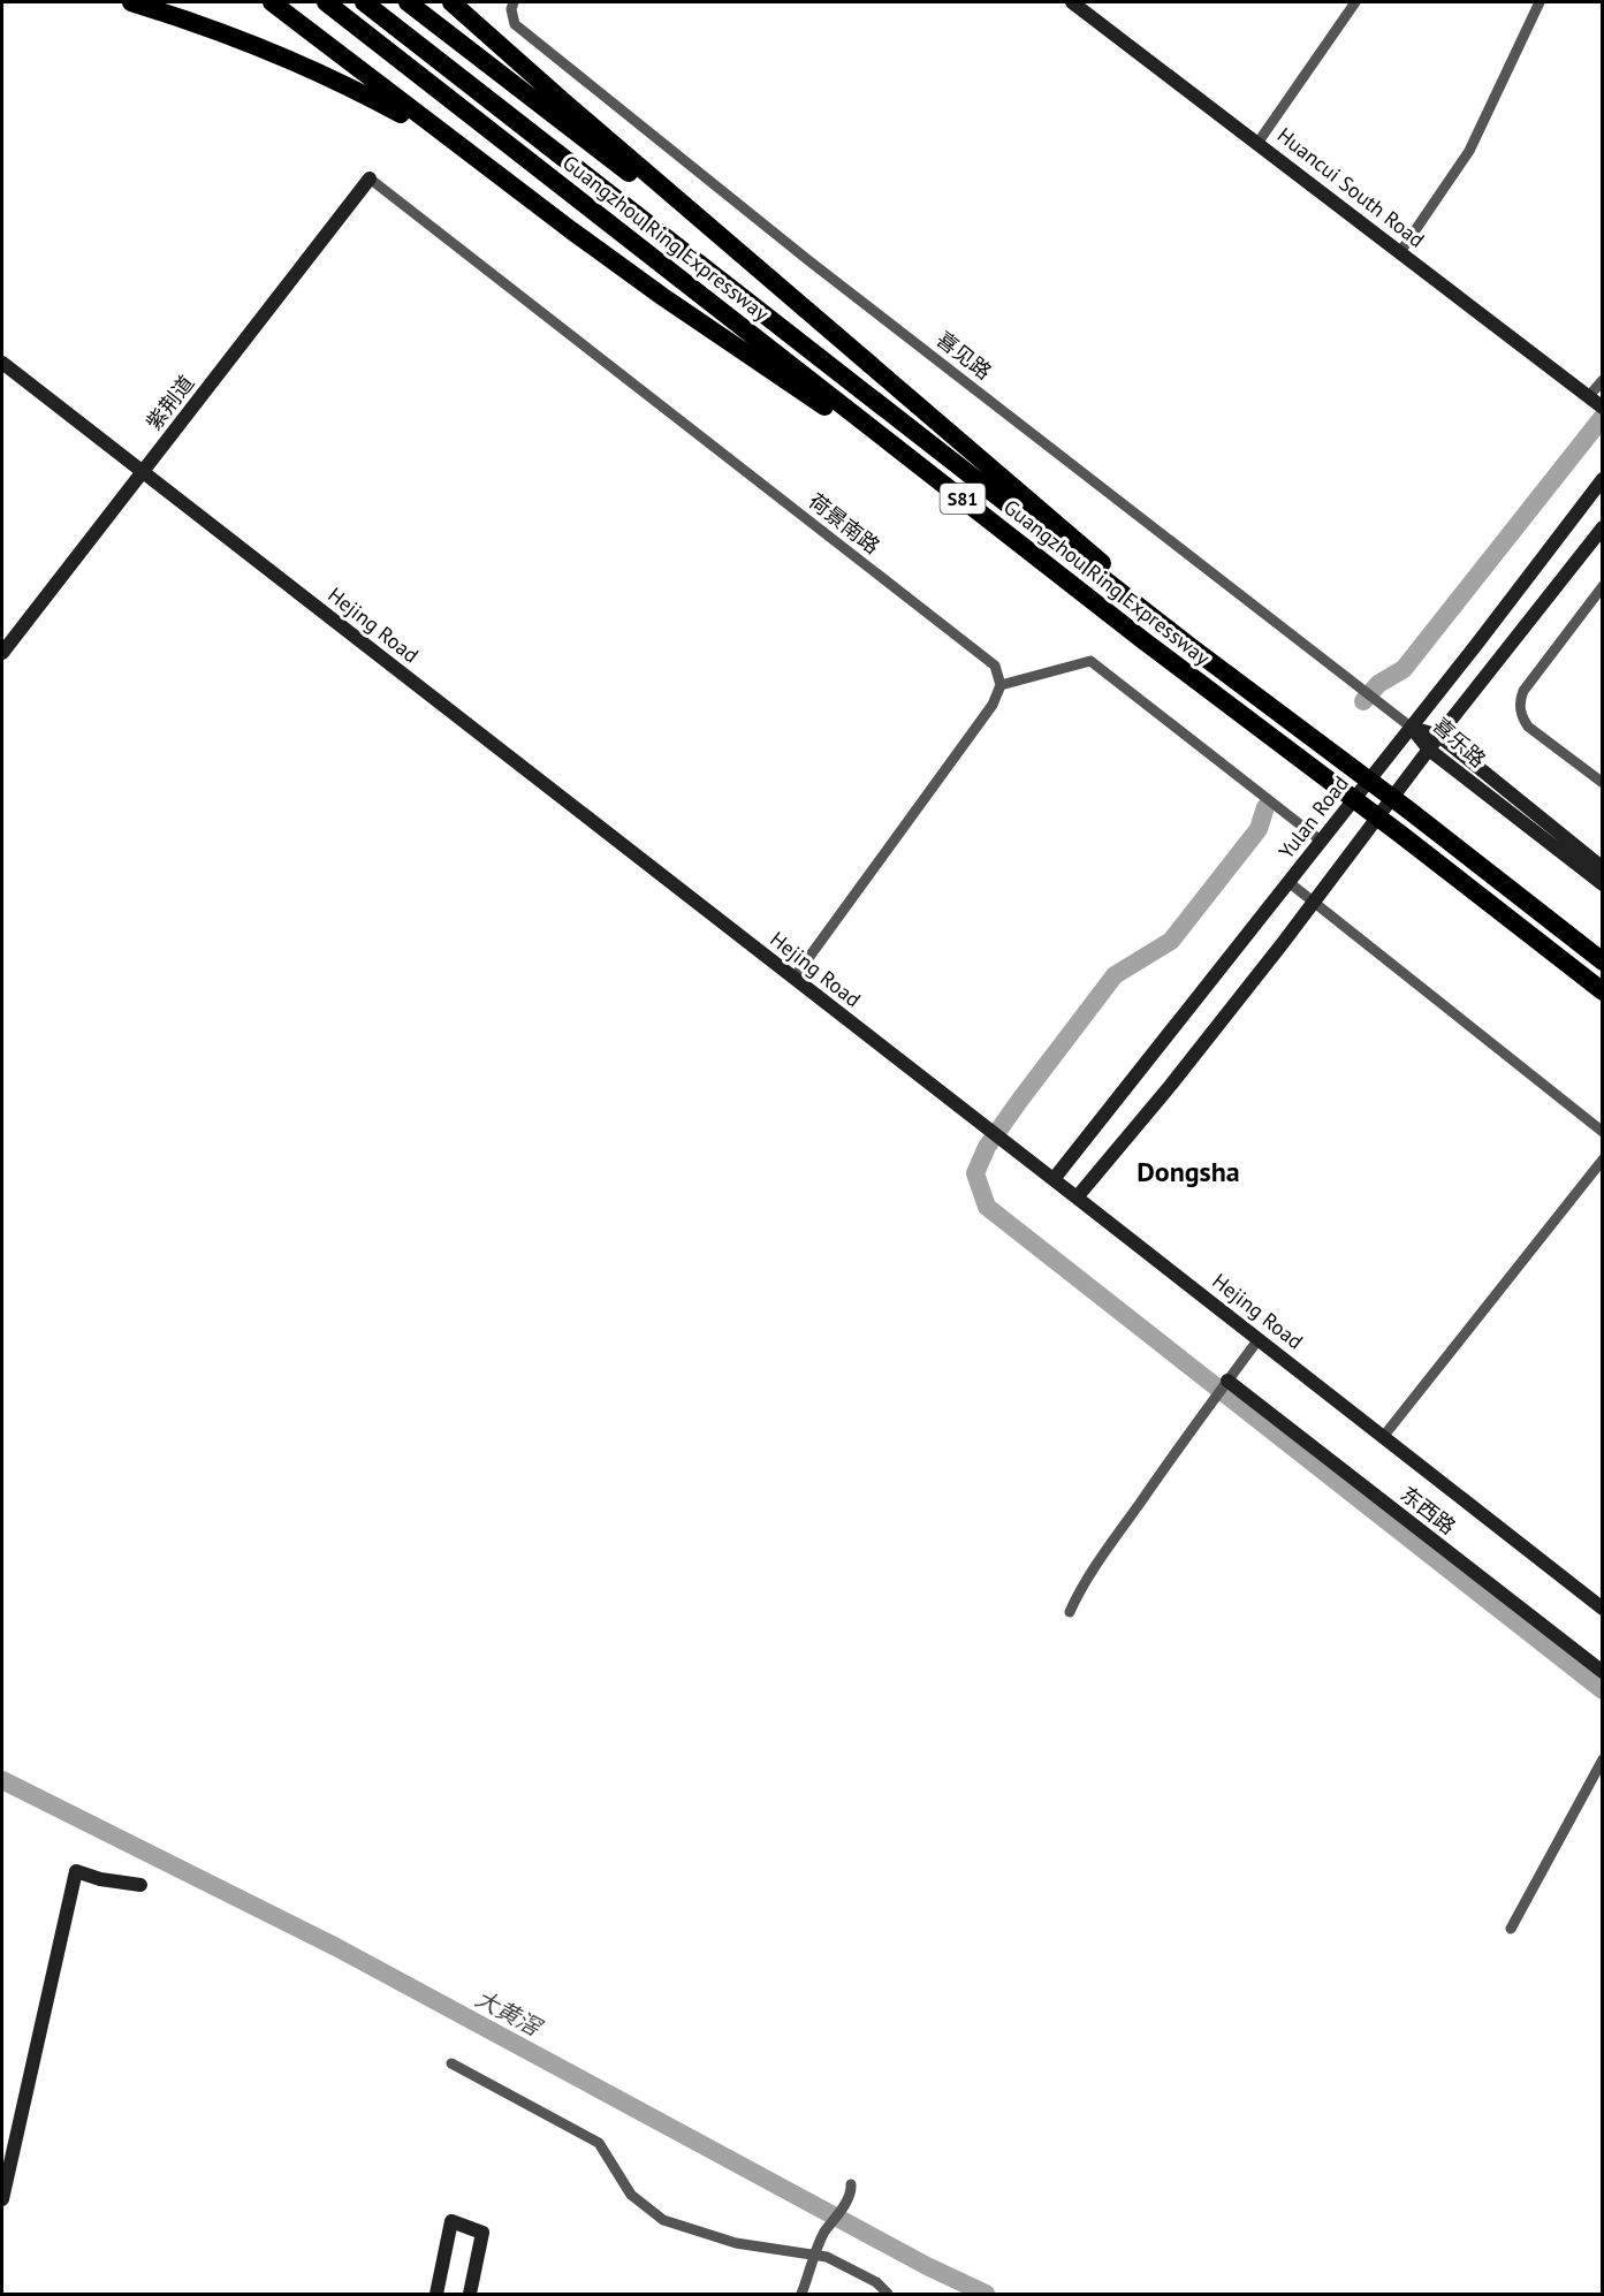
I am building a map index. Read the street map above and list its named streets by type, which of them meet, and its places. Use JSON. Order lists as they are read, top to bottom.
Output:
{
  "streets": {
    "highway": ["Guangzhou Ring Expressway", "S81"],
    "street": [
      "Huancui South Road",
      "喜见路",
      "紫荆道",
      "荷景南路",
      "Hejing Road",
      "喜乐路",
      "Yulan Road",
      "东西路"
    ]
  },
  "crossings": [
    ["喜见路", "喜乐路"],
    ["喜见路", "Yulan Road"],
    ["紫荆道", "荷景南路"],
    ["紫荆道", "Hejing Road"],
    ["Hejing Road", "Yulan Road"],
    ["喜乐路", "Yulan Road"]
  ],
  "districts": ["Dongsha"],
  "water": ["大黄滘"]
}
